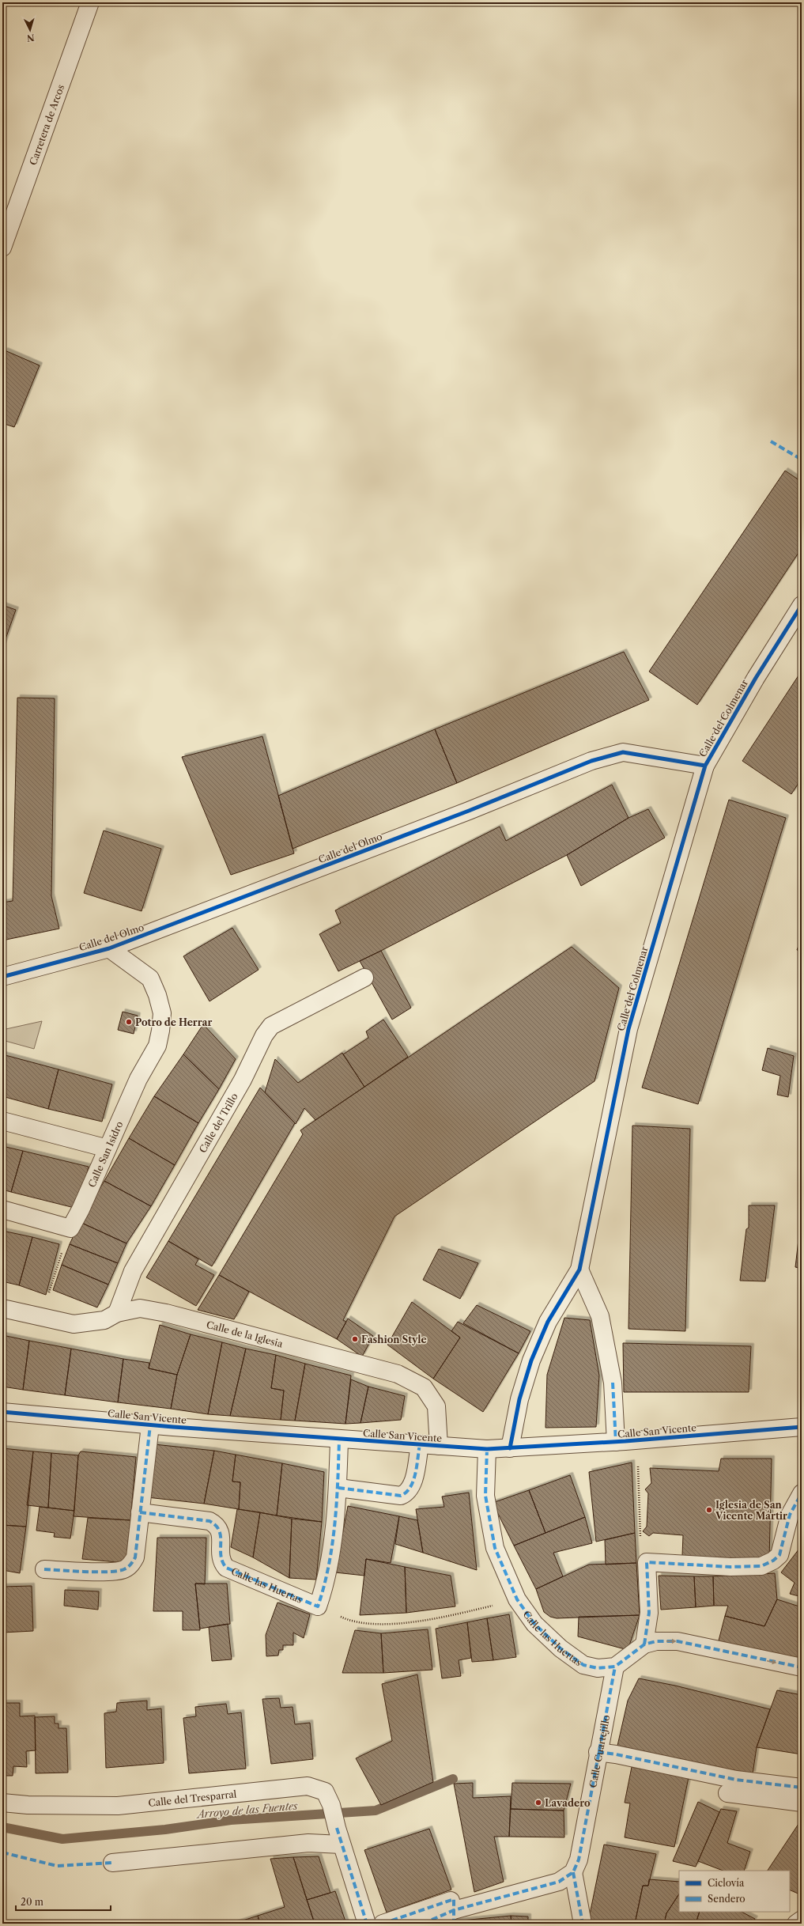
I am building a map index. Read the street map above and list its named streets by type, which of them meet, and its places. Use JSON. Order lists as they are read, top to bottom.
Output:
{
  "streets": {
    "street": [
      "Carretera de Arcos",
      "Calle del Colmenar",
      "Calle del Olmo",
      "Calle del Trillo",
      "Calle San Isidro",
      "Calle de la Iglesia",
      "Calle San Vicente",
      "Calle las Huertas",
      "Calle Cuartejillo",
      "Calle del Tresparral"
    ]
  },
  "crossings": [
    ["Calle del Colmenar", "Calle del Olmo"],
    ["Calle del Colmenar", "Calle San Vicente"],
    ["Calle del Olmo", "Calle San Isidro"],
    ["Calle del Trillo", "Calle de la Iglesia"],
    ["Calle de la Iglesia", "Calle San Vicente"],
    ["Calle San Vicente", "Calle las Huertas"],
    ["Calle las Huertas", "Calle Cuartejillo"]
  ],
  "water": ["Arroyo de las Fuentes"],
  "places": [
    "Potro de Herrar",
    "Fashion Style",
    "Iglesia de San Vicente Mártir",
    "Lavadero"
  ],
  "legend": ["Ciclovía", "Sendero"],
  "scale_bar": "20 m",
  "north": "bottom"
}
